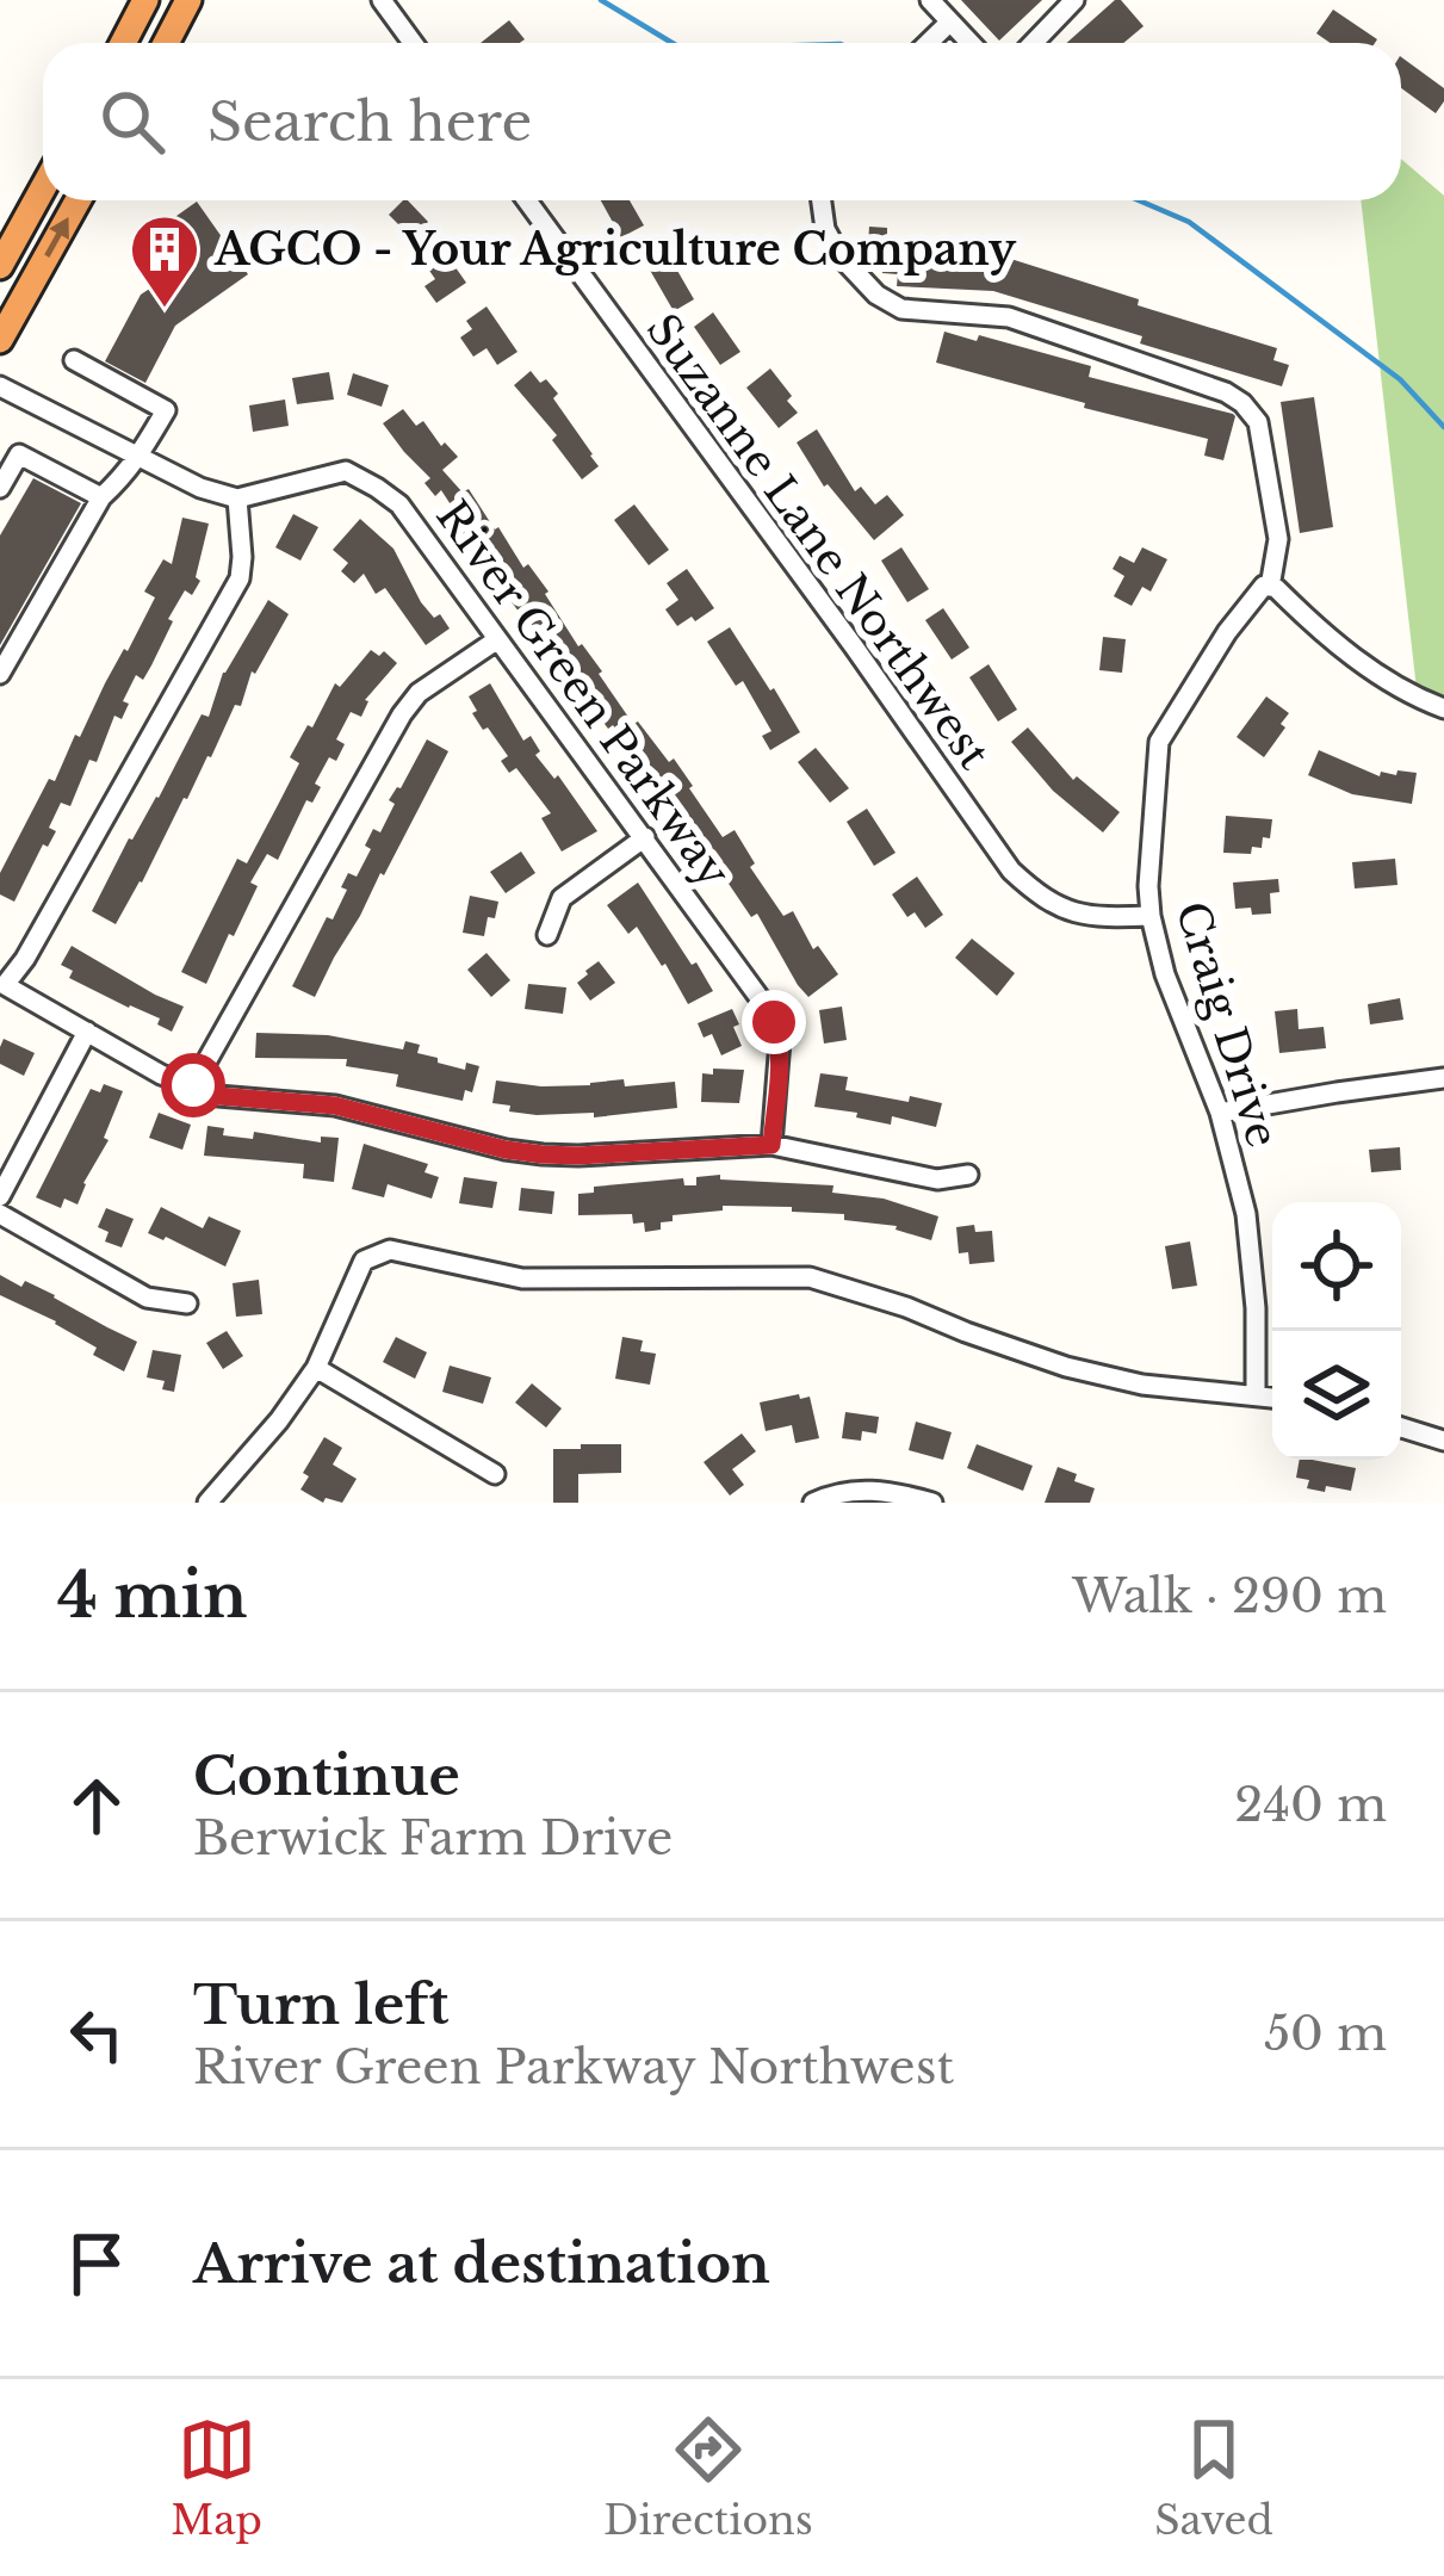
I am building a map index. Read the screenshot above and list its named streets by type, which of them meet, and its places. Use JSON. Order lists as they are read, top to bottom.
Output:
{
  "streets": {
    "street": ["Suzanne Lane Northwest", "River Green Parkway", "Craig Drive"]
  },
  "crossings": [
    ["Suzanne Lane Northwest", "Craig Drive"]
  ],
  "places": {
    "building": ["AGCO - Your Agriculture Company"]
  },
  "page": {
    "search": "Search here",
    "heading": ["4 min", "Walk · 290 m"],
    "list": [
      ["Continue", "Berwick Farm Drive", "240 m"],
      ["Turn left", "River Green Parkway Northwest", "50 m"],
      "Arrive at destination"
    ],
    "nav": ["Map", "Directions", "Saved"]
  }
}
